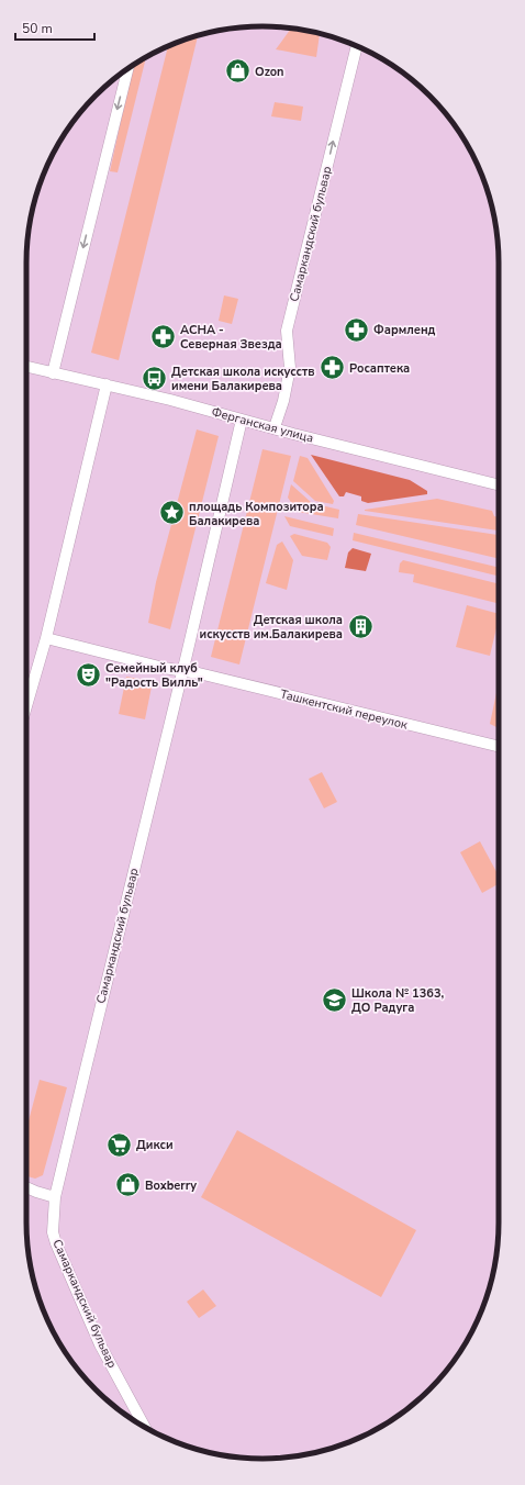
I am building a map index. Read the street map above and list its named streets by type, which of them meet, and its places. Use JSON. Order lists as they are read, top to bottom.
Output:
{
  "streets": {
    "street": ["Самаркандский бульвар", "Ферганская улица", "Ташкентский переулок"]
  },
  "crossings": [
    ["Самаркандский бульвар", "Ферганская улица"],
    ["Самаркандский бульвар", "Ташкентский переулок"]
  ],
  "places": {
    "shop": ["Ozon", "Boxberry"],
    "pharmacy": ["Фармленд", "АСНА - Северная Звезда", "Росаптека"],
    "bus stop": ["Детская школа искусств имени Балакирева"],
    "place": ["площадь Композитора Балакирева"],
    "building": ["Детская школа искусств им.Балакирева"],
    "theatre": ["Семейный клуб \"Радость Вилль\""],
    "school or university": ["Школа № 1363, ДО Радуга"],
    "supermarket": ["Дикси"]
  },
  "scale_bar": "50 m"
}
